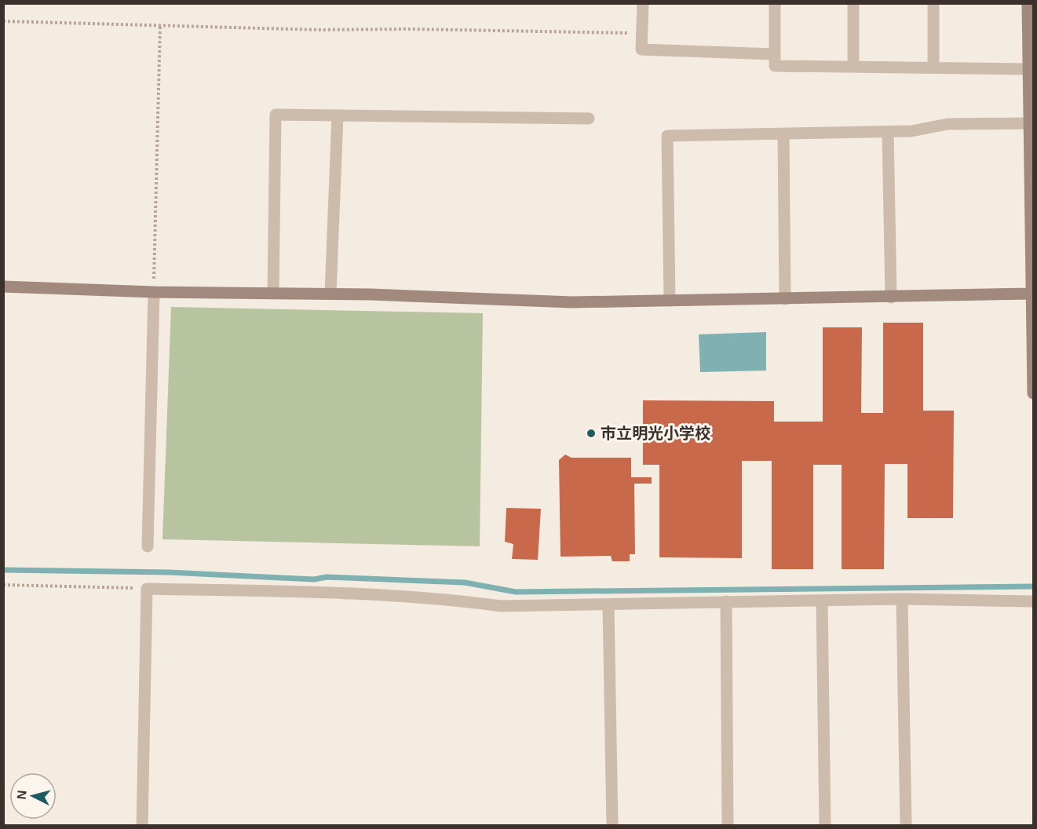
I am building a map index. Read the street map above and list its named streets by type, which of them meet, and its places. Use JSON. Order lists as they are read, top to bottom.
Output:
{
  "places": ["市立明光小学校"],
  "north": "left"
}
